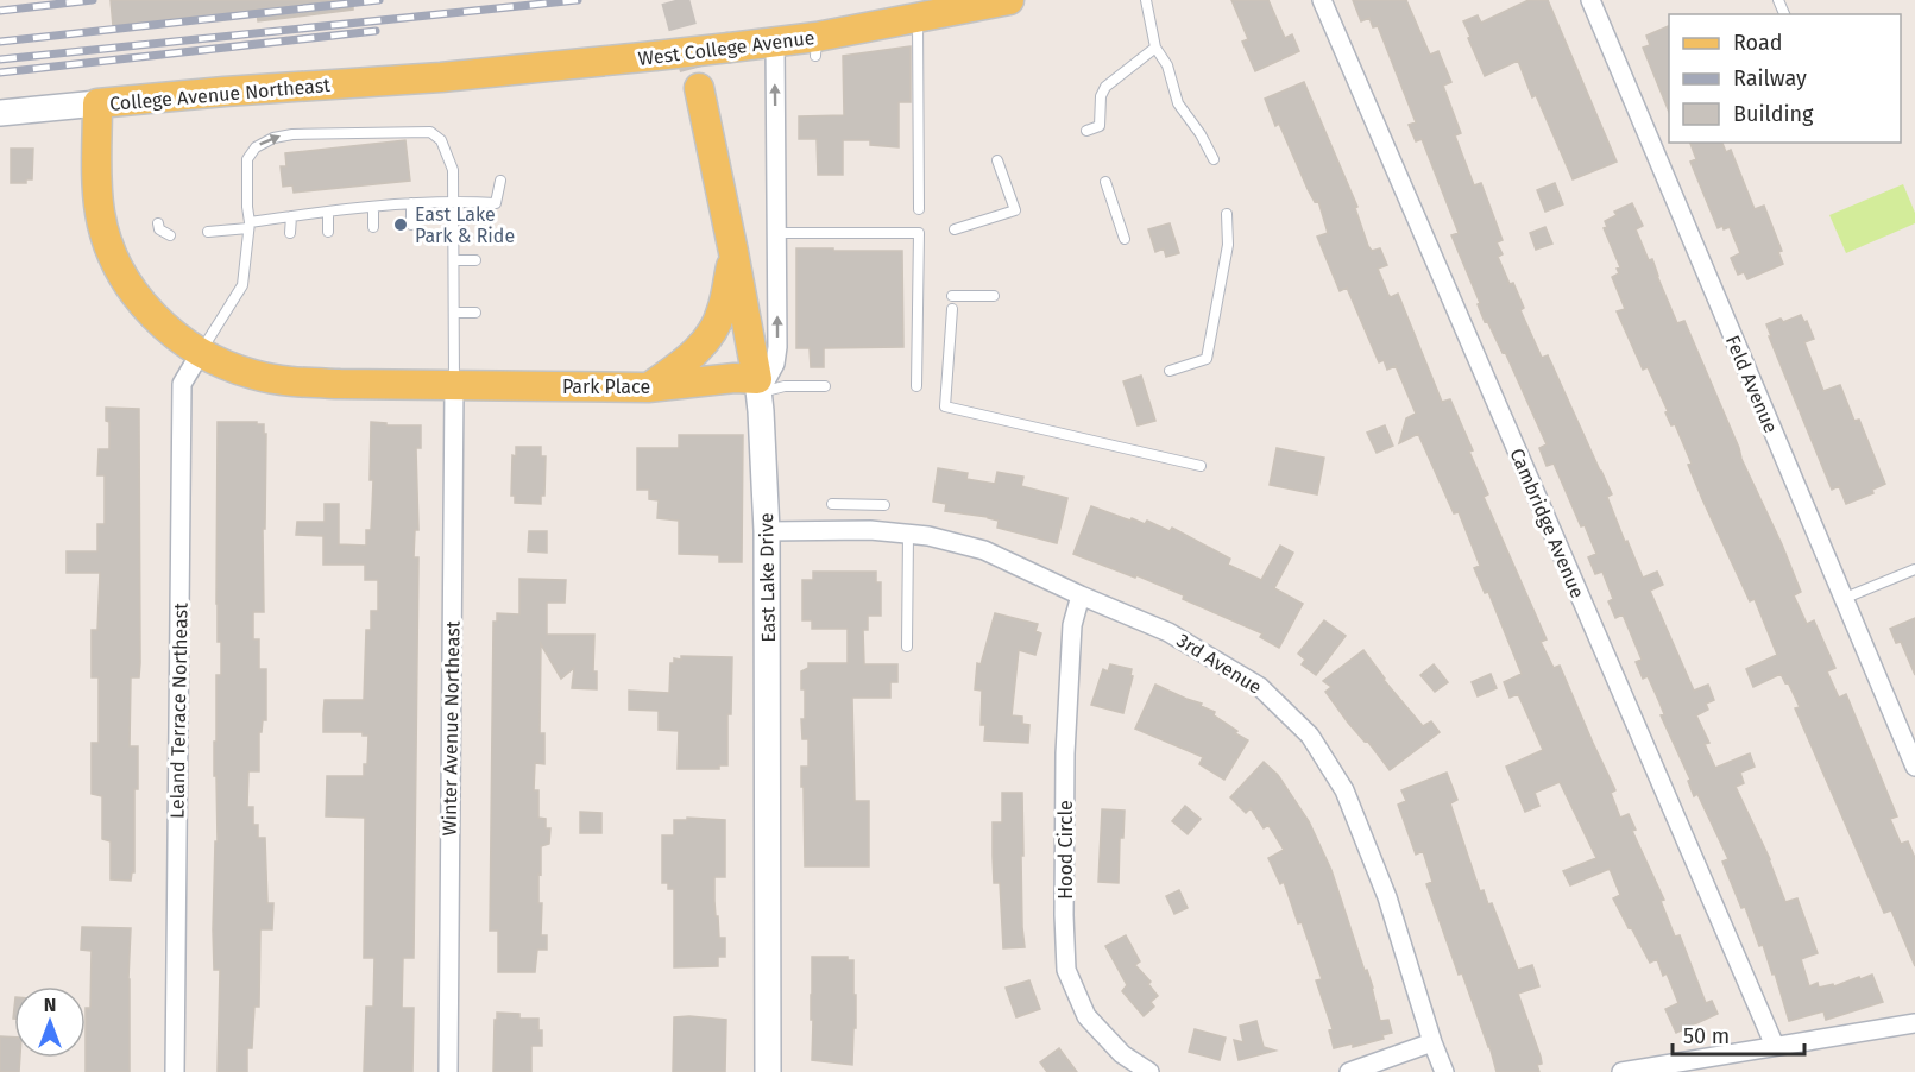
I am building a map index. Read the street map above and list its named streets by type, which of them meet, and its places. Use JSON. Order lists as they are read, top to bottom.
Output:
{
  "streets": {
    "main road": [
      "West College Avenue",
      "College Avenue Northeast",
      "Park Place",
      "East Lake Drive"
    ],
    "street": [
      "Feld Avenue",
      "Cambridge Avenue",
      "3rd Avenue",
      "Leland Terrace Northeast",
      "Winter Avenue Northeast",
      "Hood Circle"
    ]
  },
  "crossings": [
    ["West College Avenue", "College Avenue Northeast"],
    ["College Avenue Northeast", "Park Place"],
    ["Park Place", "East Lake Drive"],
    ["Park Place", "Leland Terrace Northeast"],
    ["Park Place", "Winter Avenue Northeast"],
    ["East Lake Drive", "3rd Avenue"],
    ["3rd Avenue", "Hood Circle"]
  ],
  "places": ["East Lake Park & Ride"],
  "legend": ["Road", "Railway", "Building"],
  "scale_bar": "50 m",
  "north": "top"
}
